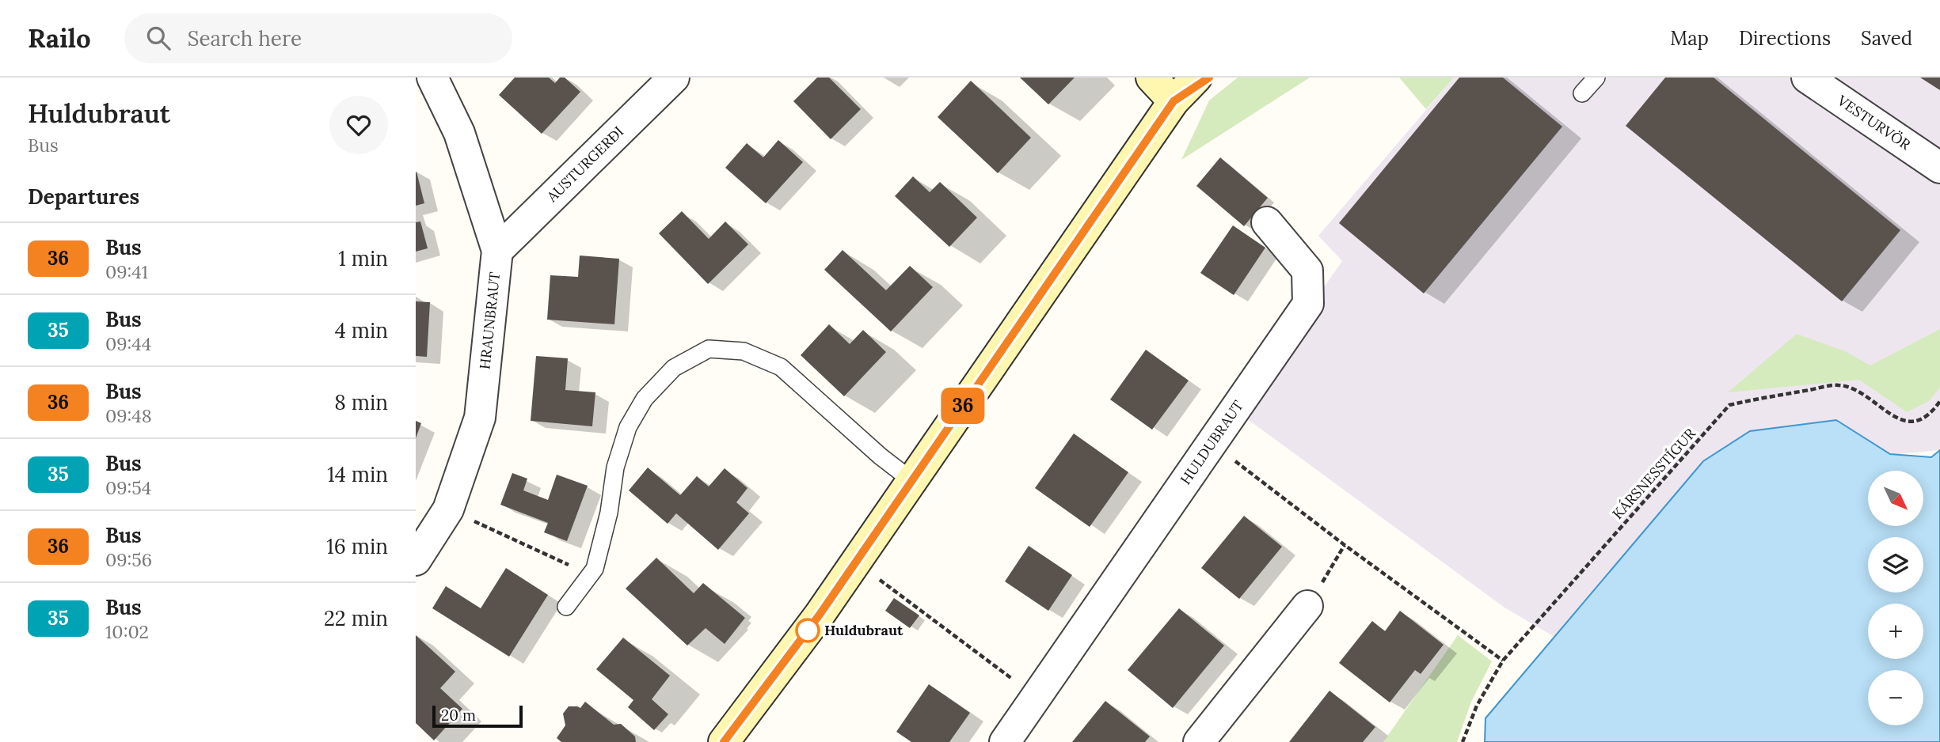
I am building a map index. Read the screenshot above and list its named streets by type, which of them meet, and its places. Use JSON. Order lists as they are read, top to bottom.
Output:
{
  "streets": {
    "street": [
      "VESTURVÖR",
      "AUSTURGERÐI",
      "HRAUNBRAUT",
      "HULDUBRAUT"
    ],
    "path": ["KÁRSNESSTÍGUR"]
  },
  "crossings": [
    ["AUSTURGERÐI", "HRAUNBRAUT"]
  ],
  "places": ["Huldubraut"],
  "lines": ["bus line 36"],
  "scale_bar": "20 m",
  "north": "bottom right",
  "page": {
    "header": "Railo",
    "search": "Search here",
    "nav": ["Map", "Directions", "Saved"],
    "heading": [
      ["Huldubraut", "Bus"],
      "Departures"
    ],
    "on_map": "36",
    "list": [
      {
        "mark": "36",
        "name": "Bus",
        "note": "09:41",
        "value": "1 min"
      },
      {
        "mark": "35",
        "name": "Bus",
        "note": "09:44",
        "value": "4 min"
      },
      {
        "mark": "36",
        "name": "Bus",
        "note": "09:48",
        "value": "8 min"
      },
      {
        "mark": "35",
        "name": "Bus",
        "note": "09:54",
        "value": "14 min"
      },
      {
        "mark": "36",
        "name": "Bus",
        "note": "09:56",
        "value": "16 min"
      },
      {
        "mark": "35",
        "name": "Bus",
        "note": "10:02",
        "value": "22 min"
      }
    ],
    "map_buttons": ["+", "−"],
    "scale": "20 m"
  }
}
